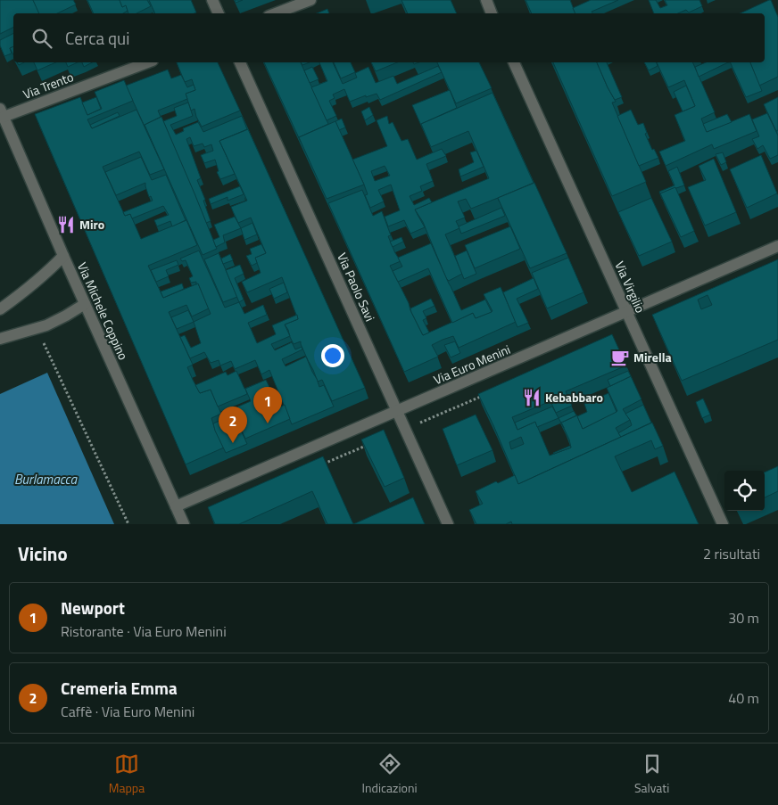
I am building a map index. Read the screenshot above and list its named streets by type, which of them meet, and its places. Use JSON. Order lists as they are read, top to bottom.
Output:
{
  "streets": {
    "street": [
      "Via Trento",
      "Via Paolo Savi",
      "Via Virgilio",
      "Via Michele Coppino",
      "Via Euro Menini"
    ]
  },
  "crossings": [
    ["Via Trento", "Via Michele Coppino"],
    ["Via Paolo Savi", "Via Euro Menini"],
    ["Via Virgilio", "Via Euro Menini"],
    ["Via Michele Coppino", "Via Euro Menini"]
  ],
  "water": ["Burlamacca"],
  "places": {
    "restaurant": ["Miro", "Kebabbaro"],
    "cafe": ["Mirella"]
  },
  "page": {
    "search": "Cerca qui",
    "pins": ["1", "2"],
    "heading": ["Vicino", "2 risultati"],
    "list": [
      {
        "mark": "1",
        "name": "Newport",
        "note": "Ristorante · Via Euro Menini",
        "value": "30 m"
      },
      {
        "mark": "2",
        "name": "Cremeria Emma",
        "note": "Caffè · Via Euro Menini",
        "value": "40 m"
      }
    ],
    "nav": ["Mappa", "Indicazioni", "Salvati"]
  }
}
